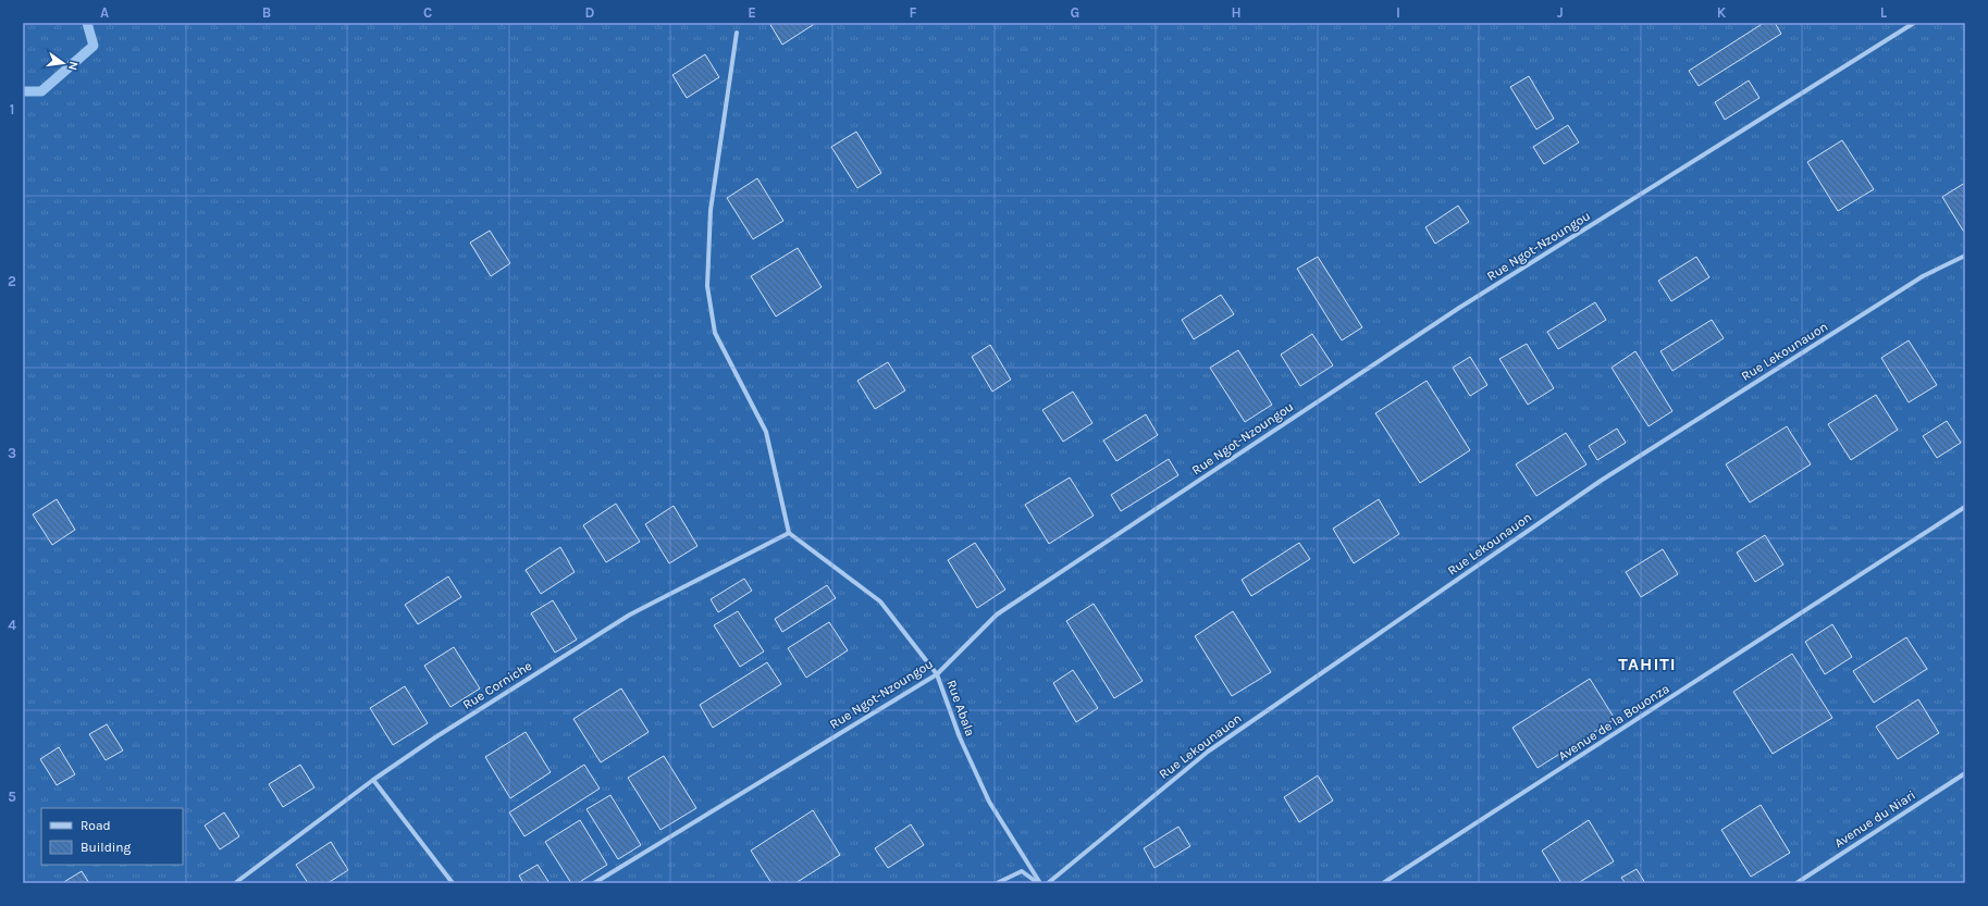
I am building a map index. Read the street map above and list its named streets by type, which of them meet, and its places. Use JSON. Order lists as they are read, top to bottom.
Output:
{
  "streets": {
    "street": [
      "Rue Ngot-Nzoungou",
      "Rue Lekounauon",
      "Rue Corniche",
      "Rue Abala",
      "Avenue de la Bouonza",
      "Avenue du Niari"
    ]
  },
  "crossings": [
    ["Rue Ngot-Nzoungou", "Rue Abala"],
    ["Rue Corniche", "Rue Abala"]
  ],
  "districts": ["TAHITI"],
  "legend": ["Road", "Building"],
  "north": "right",
  "grid": {
    "columns": [
      "A",
      "B",
      "C",
      "D",
      "E",
      "F",
      "G",
      "H",
      "I",
      "J",
      "K",
      "L"
    ],
    "rows": [
      "1",
      "2",
      "3",
      "4",
      "5"
    ]
  }
}
